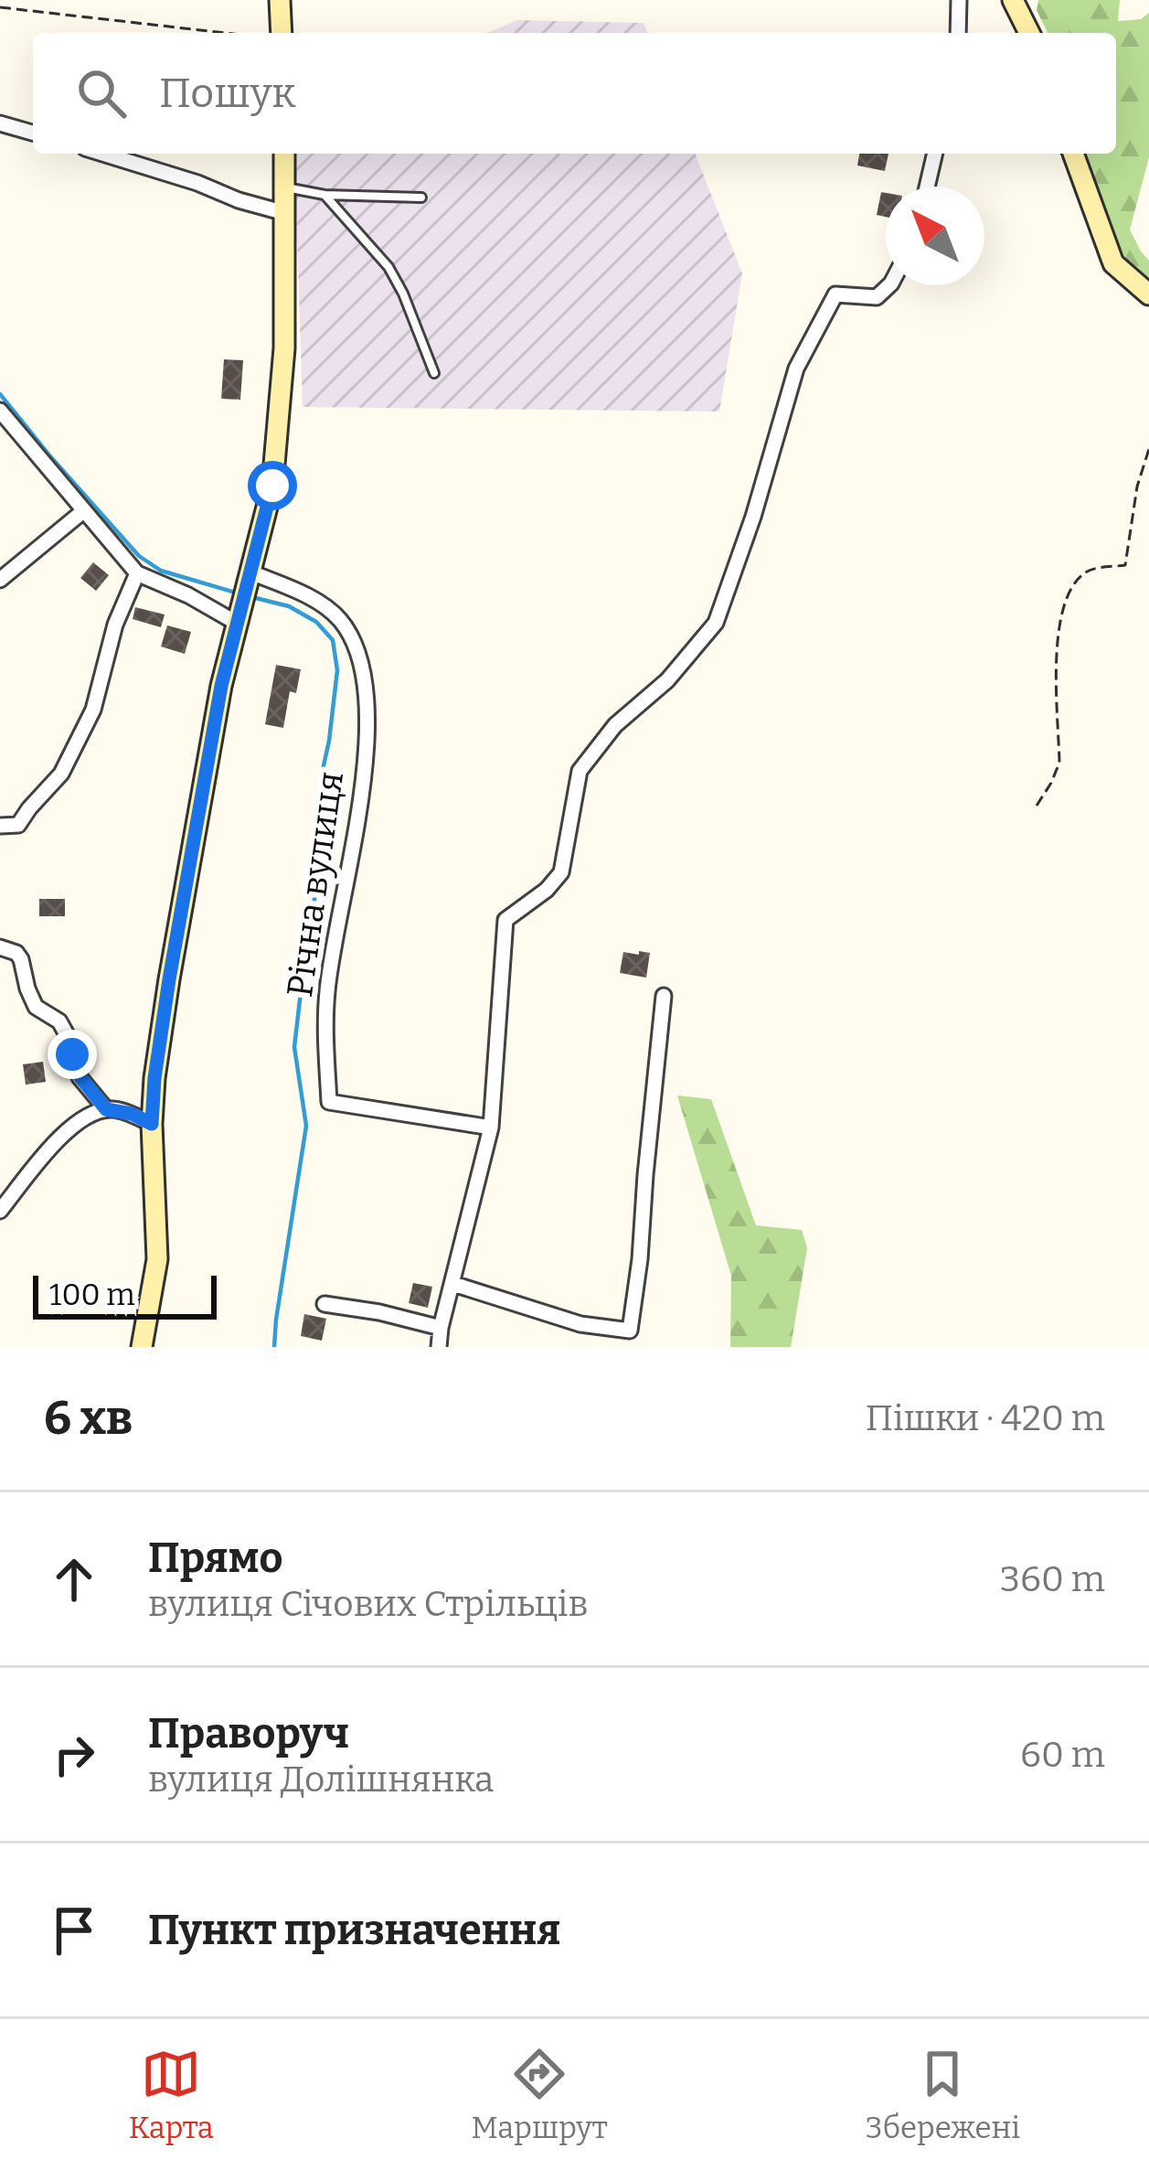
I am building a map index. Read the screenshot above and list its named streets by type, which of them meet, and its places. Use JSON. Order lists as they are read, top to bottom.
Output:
{
  "streets": {
    "street": ["Річна вулиця"]
  },
  "scale_bar": "100 m",
  "north": "top left",
  "page": {
    "search": "Пошук",
    "scale": "100 m",
    "heading": ["6 хв", "Пішки · 420 m"],
    "list": [
      ["Прямо", "вулиця Січових Стрільців", "360 m"],
      ["Праворуч", "вулиця Долішнянка", "60 m"],
      "Пункт призначення"
    ],
    "nav": ["Карта", "Маршрут", "Збережені"]
  }
}
